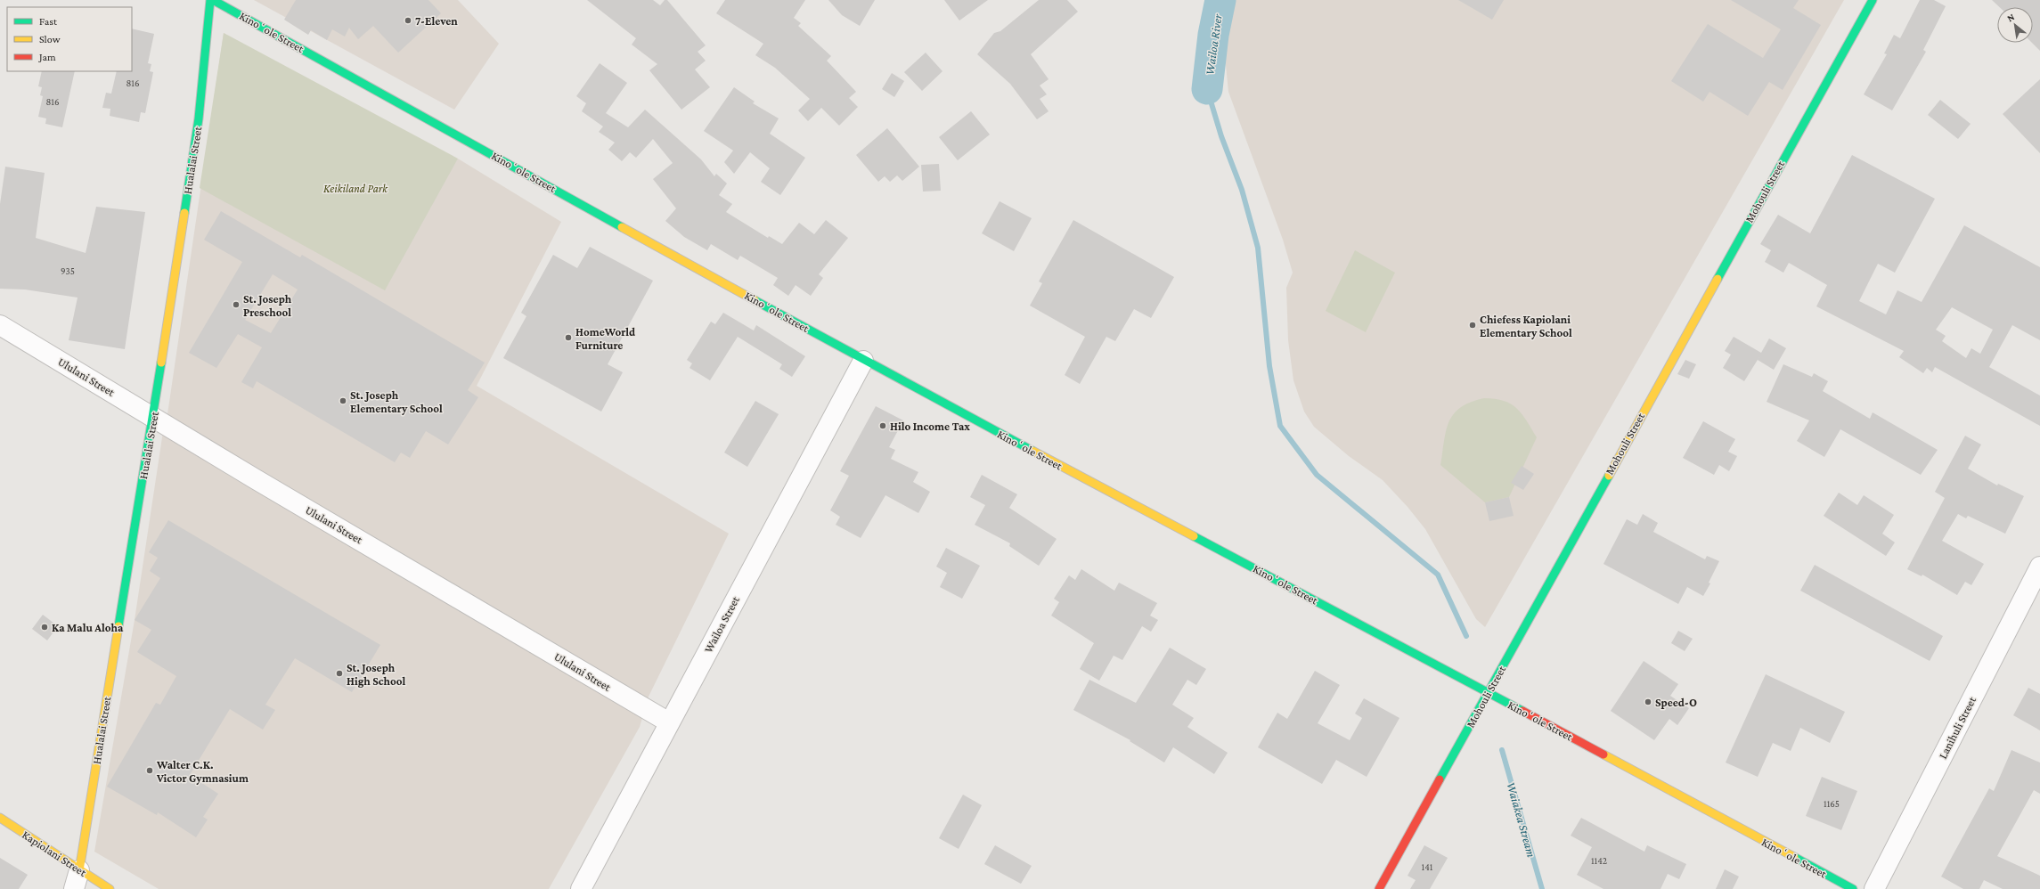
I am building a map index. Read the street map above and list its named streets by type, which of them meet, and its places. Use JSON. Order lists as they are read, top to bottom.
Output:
{
  "streets": {
    "street": [
      "Kinoʻole Street",
      "Hualalai Street",
      "Mohouli Street",
      "Ululani Street",
      "Wailoa Street",
      "Lanihuli Street",
      "Kapiolani Street"
    ]
  },
  "crossings": [
    ["Kinoʻole Street", "Mohouli Street"],
    ["Kinoʻole Street", "Wailoa Street"],
    ["Hualalai Street", "Ululani Street"],
    ["Hualalai Street", "Kapiolani Street"],
    ["Ululani Street", "Wailoa Street"]
  ],
  "water": ["Wailoa River", "Waiakea Stream"],
  "parks": ["Keikiland Park"],
  "places": [
    "7-Eleven",
    "St. Joseph Preschool",
    "Chiefess Kapiolani Elementary School",
    "HomeWorld Furniture",
    "St. Joseph Elementary School",
    "Hilo Income Tax",
    "Ka Malu Aloha",
    "St. Joseph High School",
    "Speed-O",
    "Walter C.K. Victor Gymnasium"
  ],
  "house_numbers": [
    "816",
    "816",
    "935",
    "1165",
    "1142",
    "141"
  ],
  "legend": ["Fast", "Slow", "Jam"],
  "north": "top left"
}
